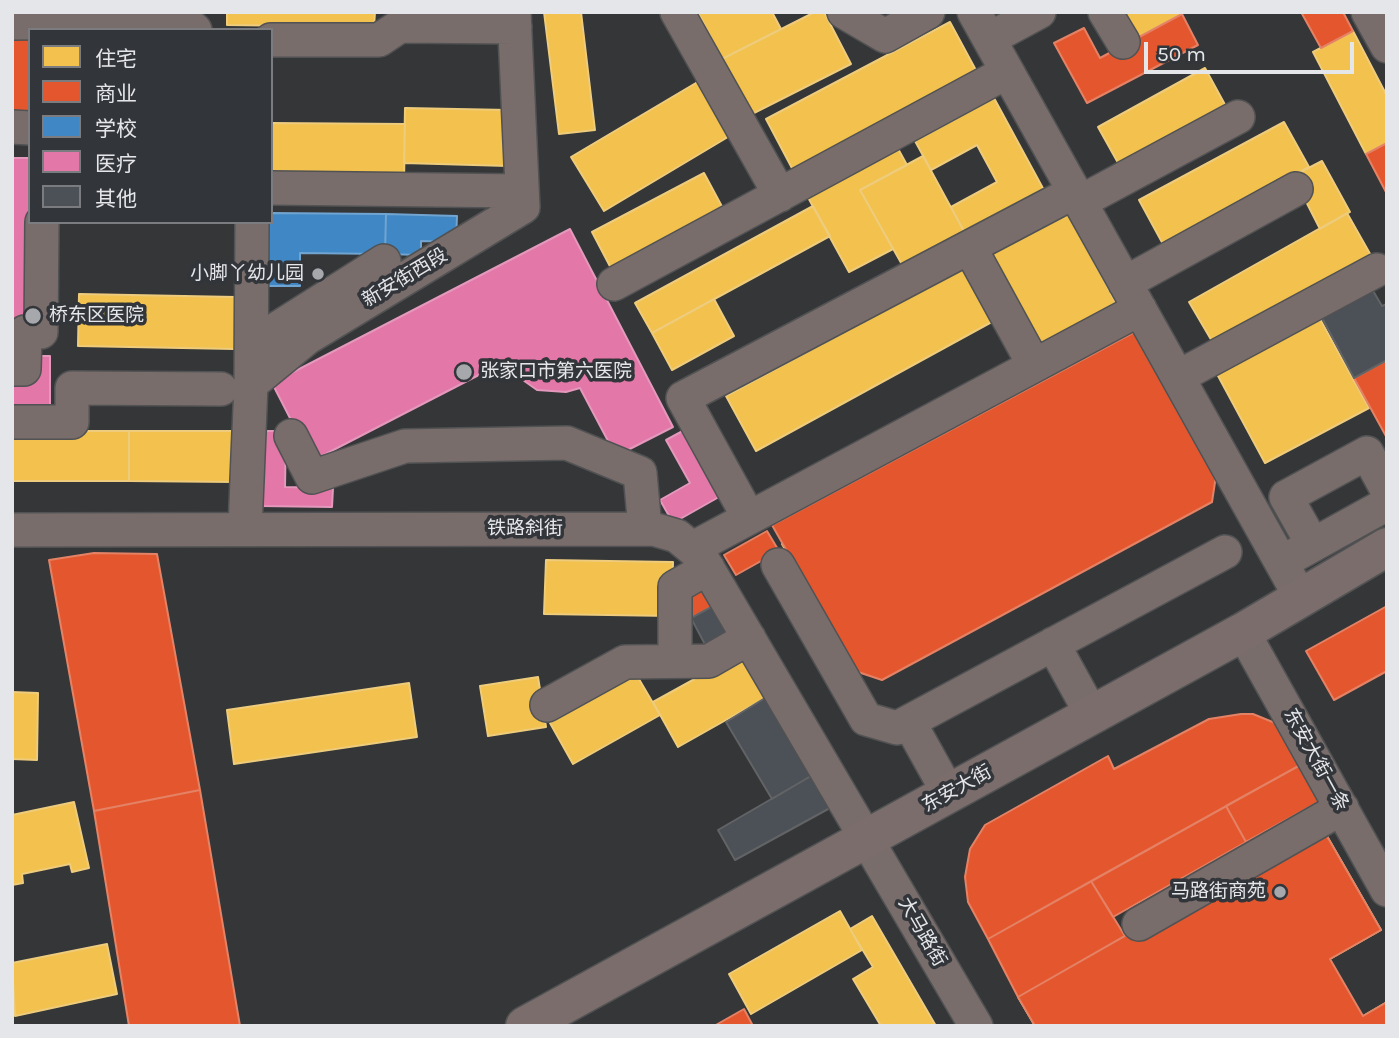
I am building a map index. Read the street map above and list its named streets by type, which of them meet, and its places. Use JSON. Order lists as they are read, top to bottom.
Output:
{
  "streets": {
    "main road": ["东安大街"],
    "street": [
      "新安街西段",
      "铁路斜街",
      "东安大街一条",
      "大马路街"
    ]
  },
  "crossings": [
    ["铁路斜街", "东安大街"],
    ["铁路斜街", "大马路街"],
    ["东安大街一条", "东安大街"],
    ["东安大街", "大马路街"]
  ],
  "places": [
    "小脚丫幼儿园",
    "桥东区医院",
    "张家口市第六医院",
    "马路街商苑"
  ],
  "legend": [
    "住宅",
    "商业",
    "学校",
    "医疗",
    "其他"
  ],
  "scale_bar": "50 m"
}
